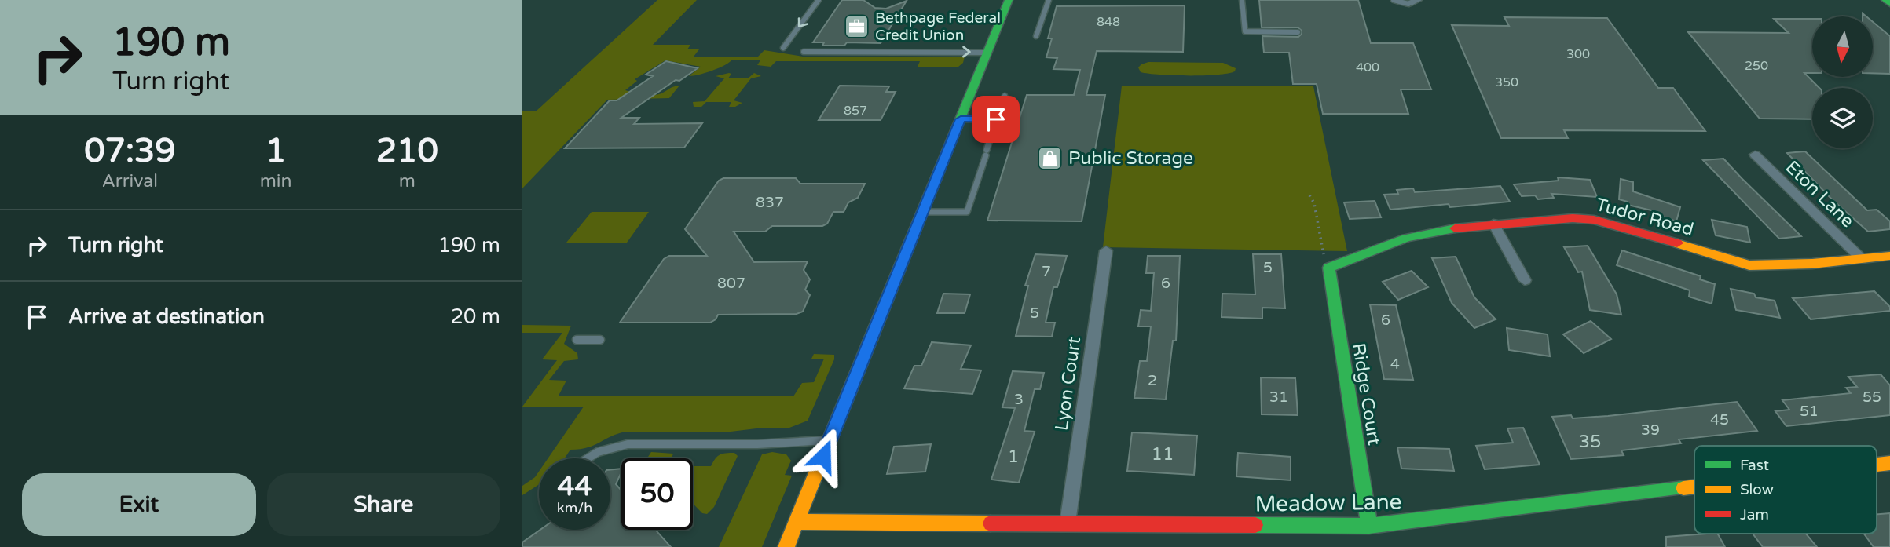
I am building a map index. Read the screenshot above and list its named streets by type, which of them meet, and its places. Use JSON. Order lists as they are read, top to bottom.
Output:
{
  "streets": {
    "street": [
      "Eton Lane",
      "Tudor Road",
      "Lyon Court",
      "Ridge Court",
      "Meadow Lane"
    ]
  },
  "crossings": [
    ["Eton Lane", "Tudor Road"],
    ["Tudor Road", "Ridge Court"],
    ["Lyon Court", "Meadow Lane"],
    ["Ridge Court", "Meadow Lane"]
  ],
  "places": {
    "office": ["Bethpage Federal Credit Union"],
    "shop": ["Public Storage"]
  },
  "house_numbers": [
    "848",
    "300",
    "250",
    "400",
    "350",
    "857",
    "837",
    "5",
    "7",
    "807",
    "6",
    "5",
    "6",
    "4",
    "2",
    "31",
    "55",
    "3",
    "51",
    "45",
    "39",
    "35",
    "11",
    "1"
  ],
  "legend": ["Fast", "Slow", "Jam"],
  "north": "bottom",
  "page": {
    "turn": ["190 m", "Turn right"],
    "eta": [
      "07:39",
      "Arrival",
      "1",
      "min",
      "210",
      "m"
    ],
    "list": [
      {
        "name": "Turn right",
        "value": "190 m"
      },
      {
        "name": "Arrive at destination",
        "value": "20 m"
      }
    ],
    "speed": "44 km/h",
    "limit": "50",
    "buttons": ["Exit", "Share"]
  }
}
